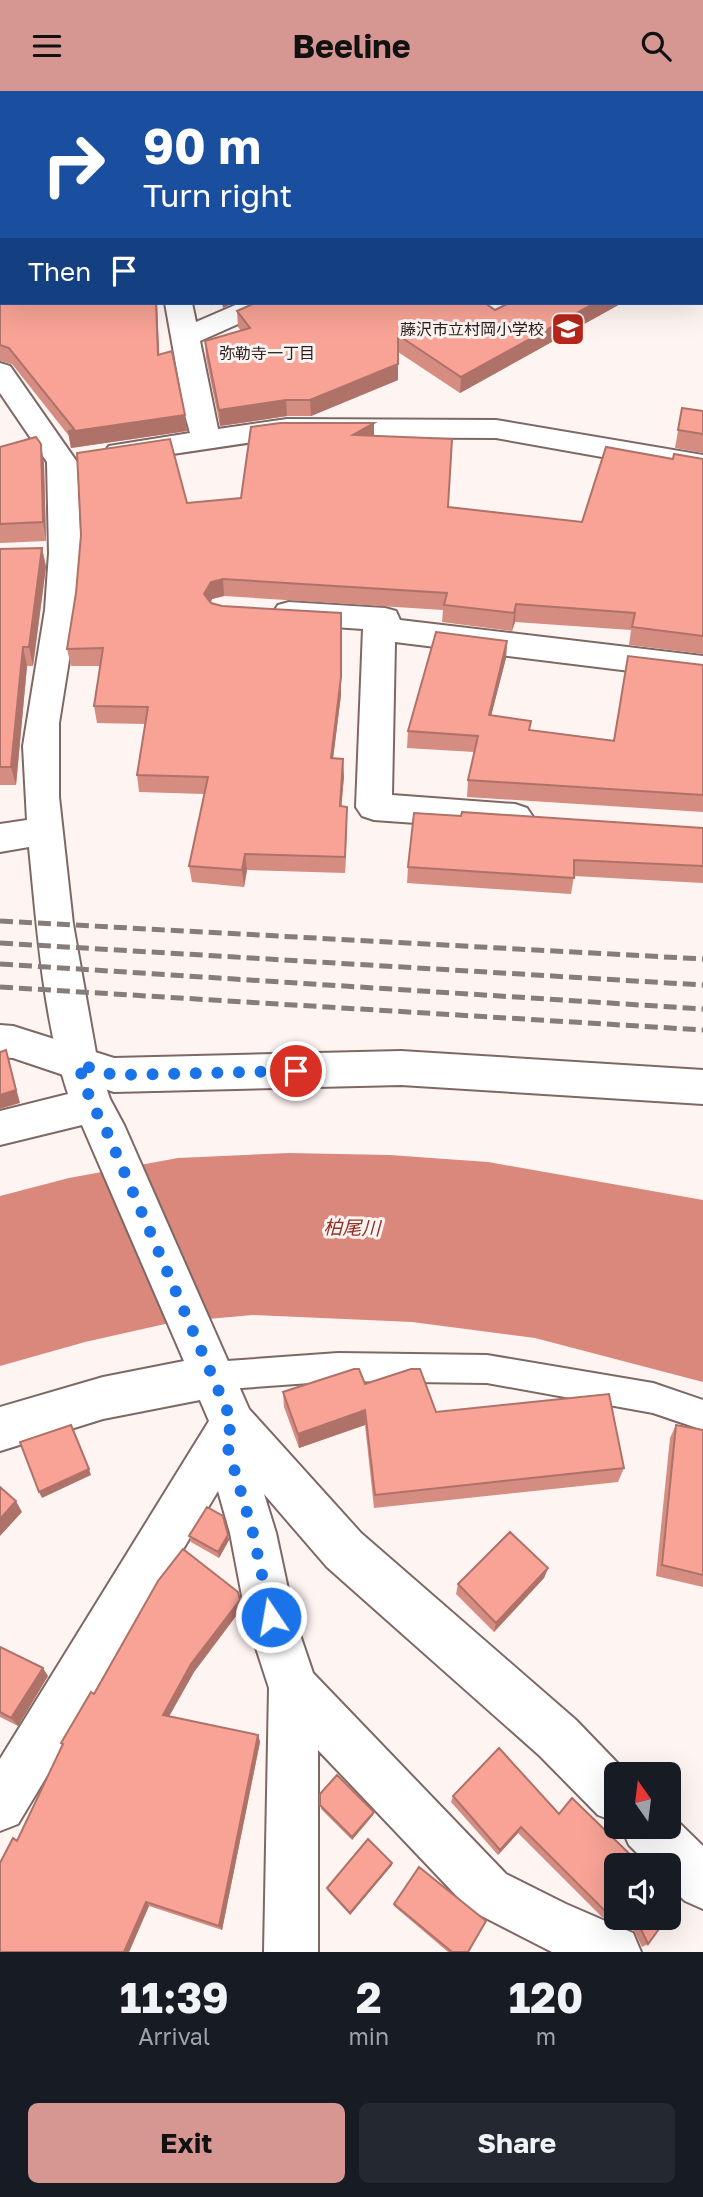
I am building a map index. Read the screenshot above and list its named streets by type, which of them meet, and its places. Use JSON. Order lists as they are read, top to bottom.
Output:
{
  "districts": ["弥勒寺一丁目"],
  "water": ["柏尾川"],
  "places": {
    "school or university": ["藤沢市立村岡小学校"]
  },
  "north": "top",
  "page": {
    "header": "Beeline",
    "turn": ["90 m", "Turn right"],
    "then": "Then",
    "eta": [
      "11:39",
      "Arrival",
      "2",
      "min",
      "120",
      "m"
    ],
    "buttons": ["Exit", "Share"]
  }
}
